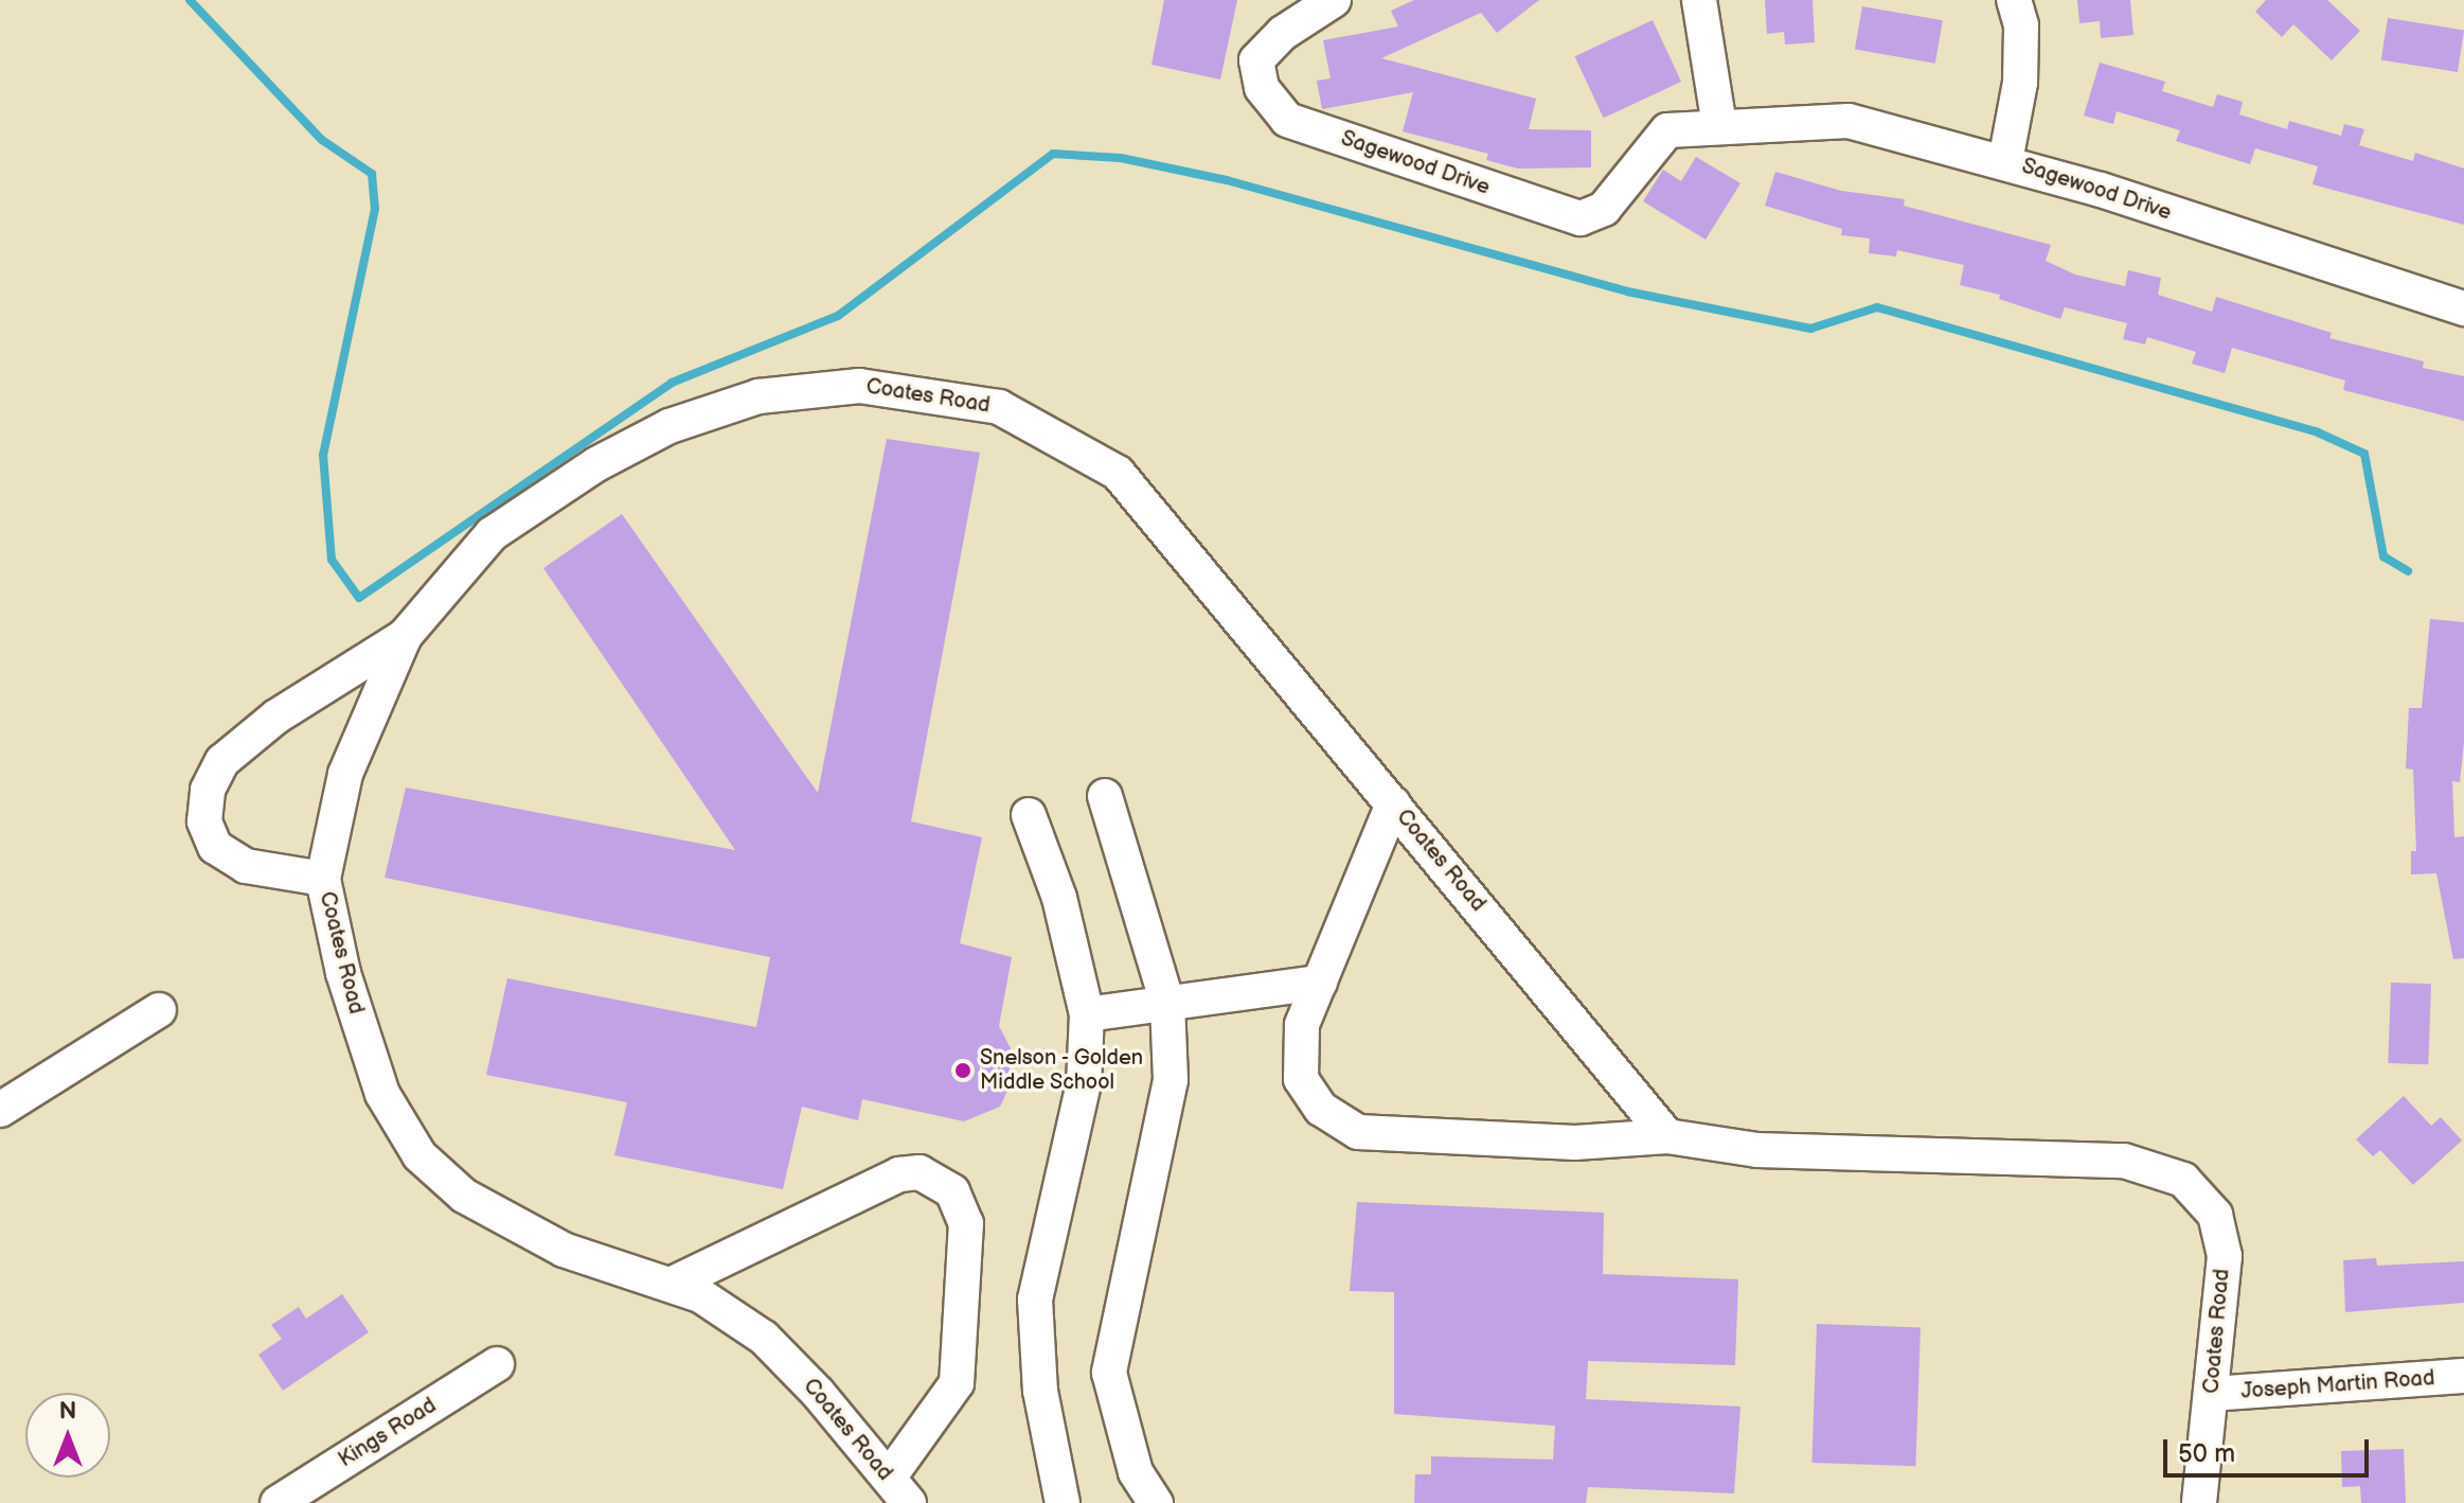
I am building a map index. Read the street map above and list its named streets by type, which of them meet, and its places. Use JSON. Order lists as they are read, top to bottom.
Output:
{
  "streets": {
    "street": [
      "Sagewood Drive",
      "Coates Road",
      "Joseph Martin Road",
      "Kings Road"
    ]
  },
  "crossings": [
    ["Coates Road", "Joseph Martin Road"]
  ],
  "places": ["Snelson - Golden Middle School"],
  "scale_bar": "50 m",
  "north": "top"
}
